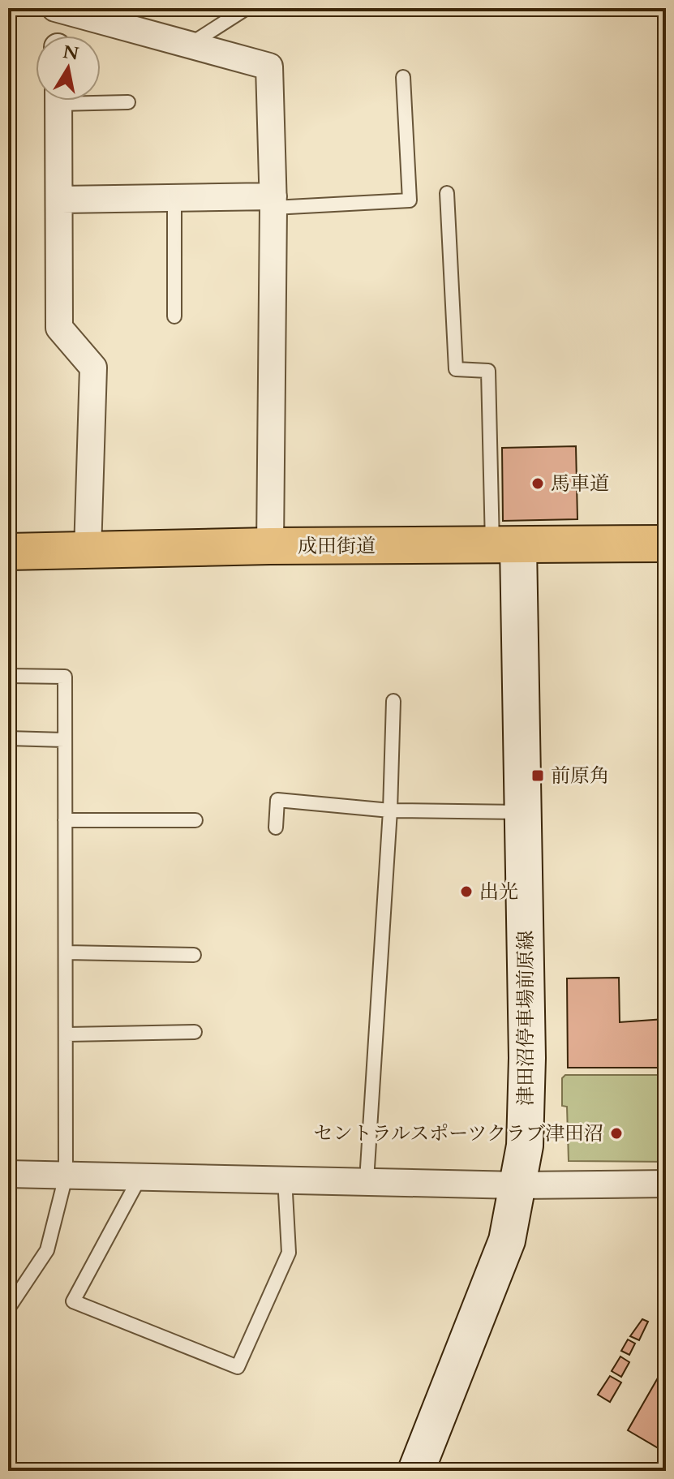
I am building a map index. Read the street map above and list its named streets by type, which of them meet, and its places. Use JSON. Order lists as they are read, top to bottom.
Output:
{
  "streets": {
    "highway": ["成田街道"],
    "main road": ["津田沼停車場前原線"]
  },
  "crossings": [
    ["成田街道", "津田沼停車場前原線"]
  ],
  "places": {
    "other": ["馬車道", "出光", "セントラルスポーツクラブ津田沼"],
    "transit": ["前原角"]
  },
  "north": "top"
}
